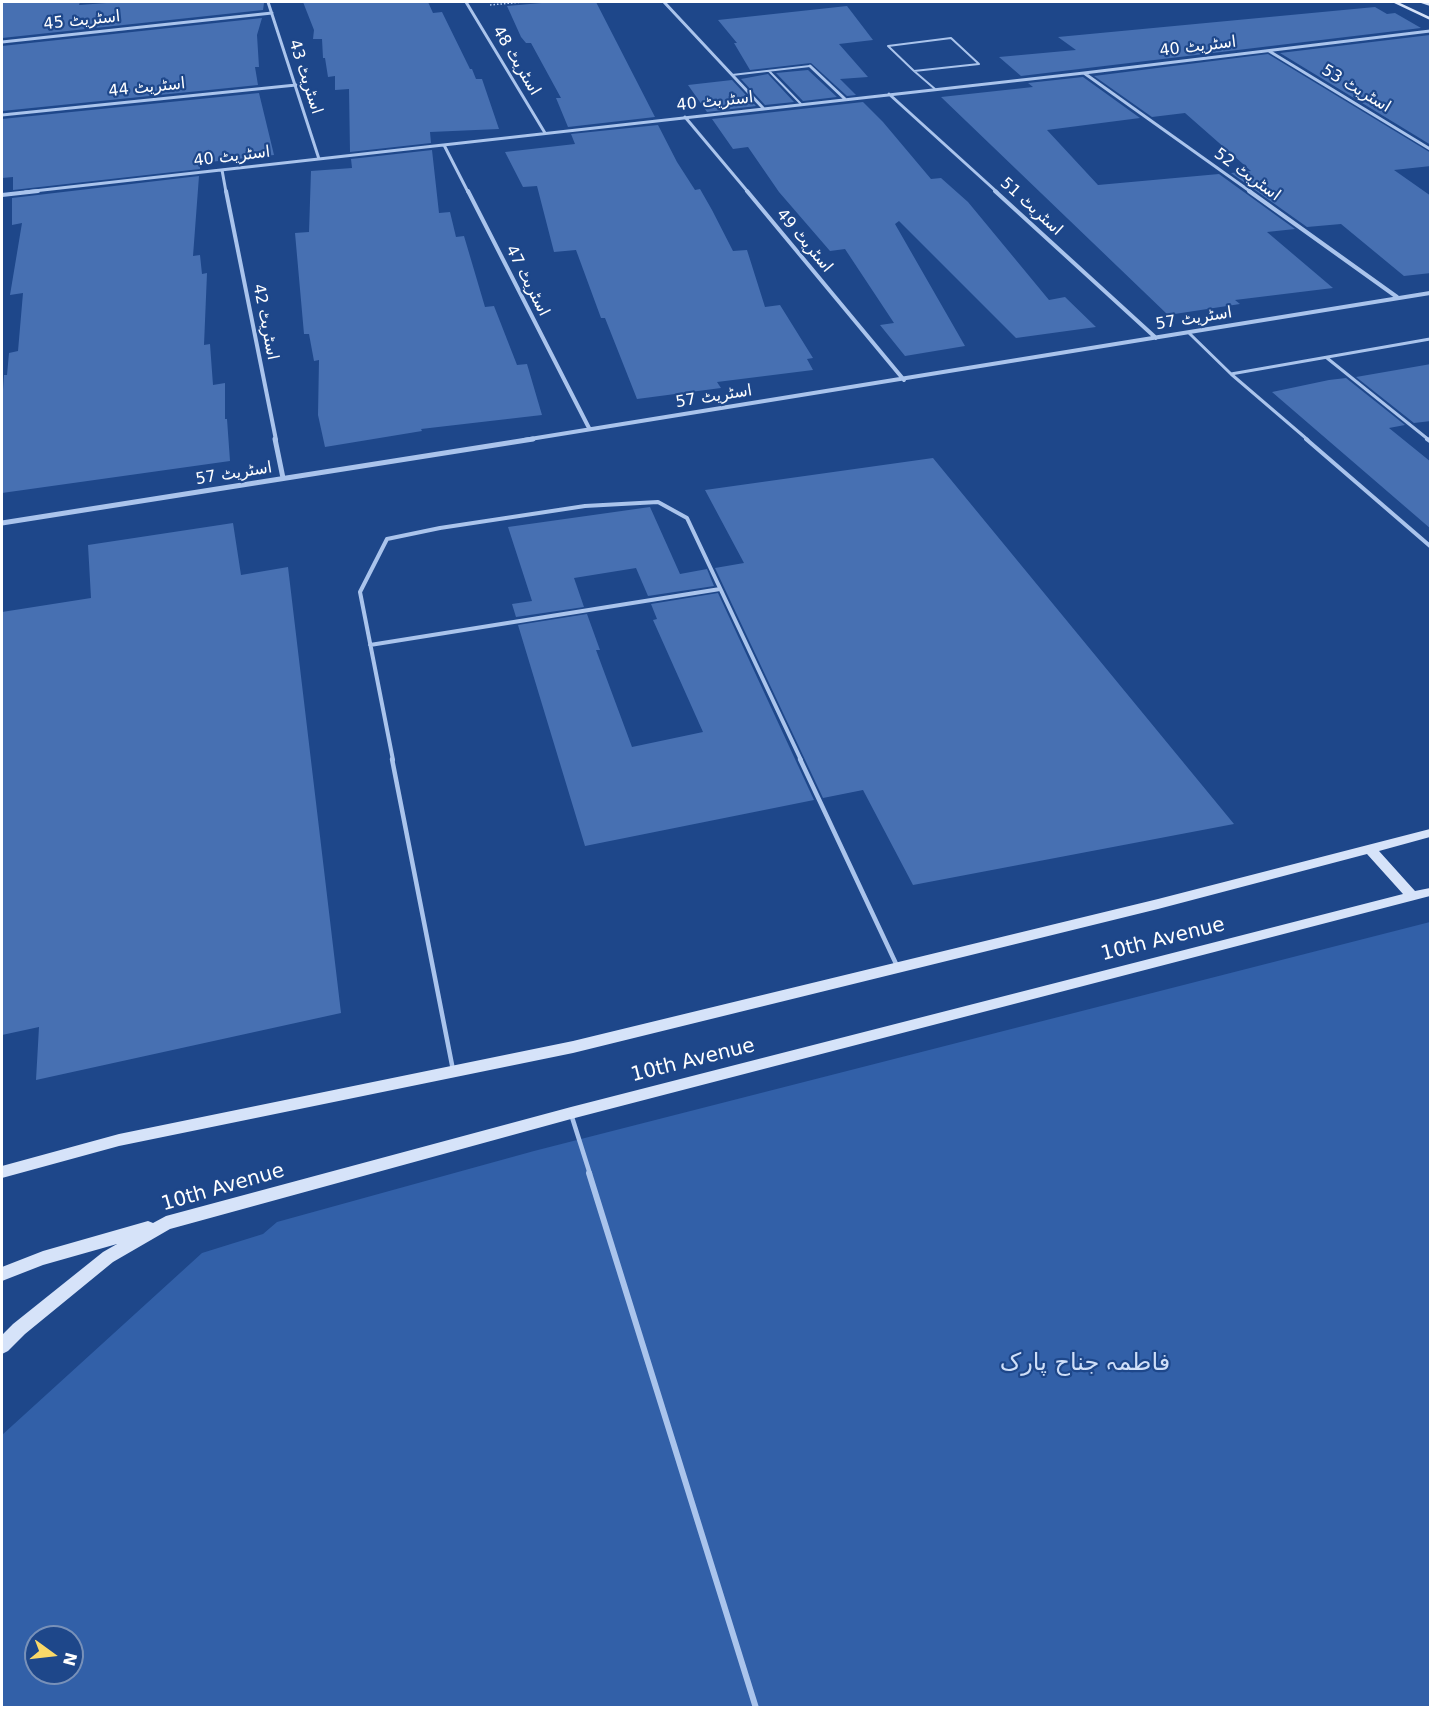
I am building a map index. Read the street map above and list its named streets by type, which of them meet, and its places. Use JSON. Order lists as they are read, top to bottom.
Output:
{
  "streets": {
    "main road": ["10th Avenue"],
    "street": [
      "اسٹریٹ 45",
      "اسٹریٹ 40",
      "اسٹریٹ 48",
      "اسٹریٹ 43",
      "اسٹریٹ 44",
      "اسٹریٹ 53",
      "اسٹریٹ 52",
      "اسٹریٹ 51",
      "اسٹریٹ 49",
      "اسٹریٹ 47",
      "اسٹریٹ 57",
      "اسٹریٹ 42"
    ]
  },
  "crossings": [
    ["اسٹریٹ 45", "اسٹریٹ 43"],
    ["اسٹریٹ 40", "اسٹریٹ 48"],
    ["اسٹریٹ 40", "اسٹریٹ 43"],
    ["اسٹریٹ 40", "اسٹریٹ 53"],
    ["اسٹریٹ 40", "اسٹریٹ 52"],
    ["اسٹریٹ 40", "اسٹریٹ 51"],
    ["اسٹریٹ 40", "اسٹریٹ 49"],
    ["اسٹریٹ 40", "اسٹریٹ 47"],
    ["اسٹریٹ 40", "اسٹریٹ 42"],
    ["اسٹریٹ 43", "اسٹریٹ 44"],
    ["اسٹریٹ 52", "اسٹریٹ 57"],
    ["اسٹریٹ 51", "اسٹریٹ 57"],
    ["اسٹریٹ 49", "اسٹریٹ 57"],
    ["اسٹریٹ 47", "اسٹریٹ 57"],
    ["اسٹریٹ 57", "اسٹریٹ 42"]
  ],
  "parks": ["فاطمہ جناح پارک"],
  "north": "right"
}
